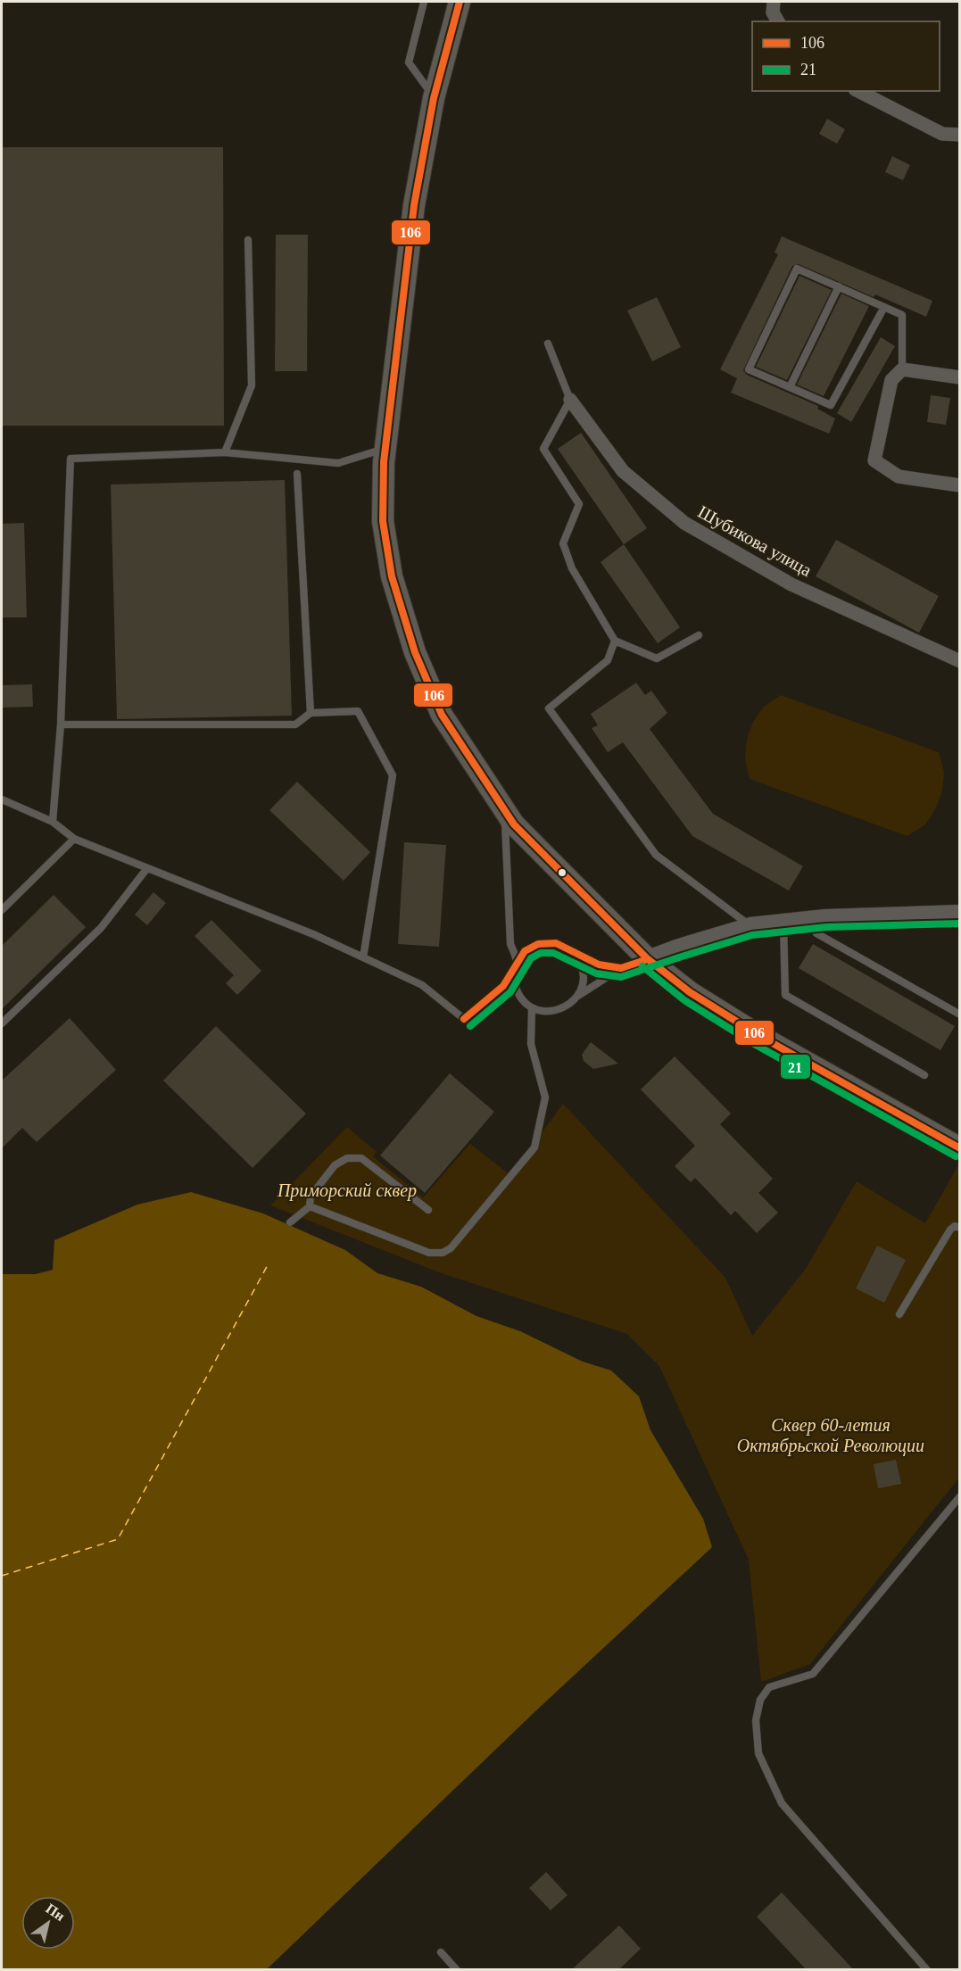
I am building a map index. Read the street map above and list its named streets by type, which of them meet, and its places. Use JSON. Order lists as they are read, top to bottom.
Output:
{
  "streets": {
    "street": ["Шубикова улица"]
  },
  "parks": ["Приморский сквер", "Сквер 60-летия Октябрьской Революции"],
  "lines": ["transit line 106", "transit line 21"],
  "legend": ["106", "21"],
  "north": "top right"
}
